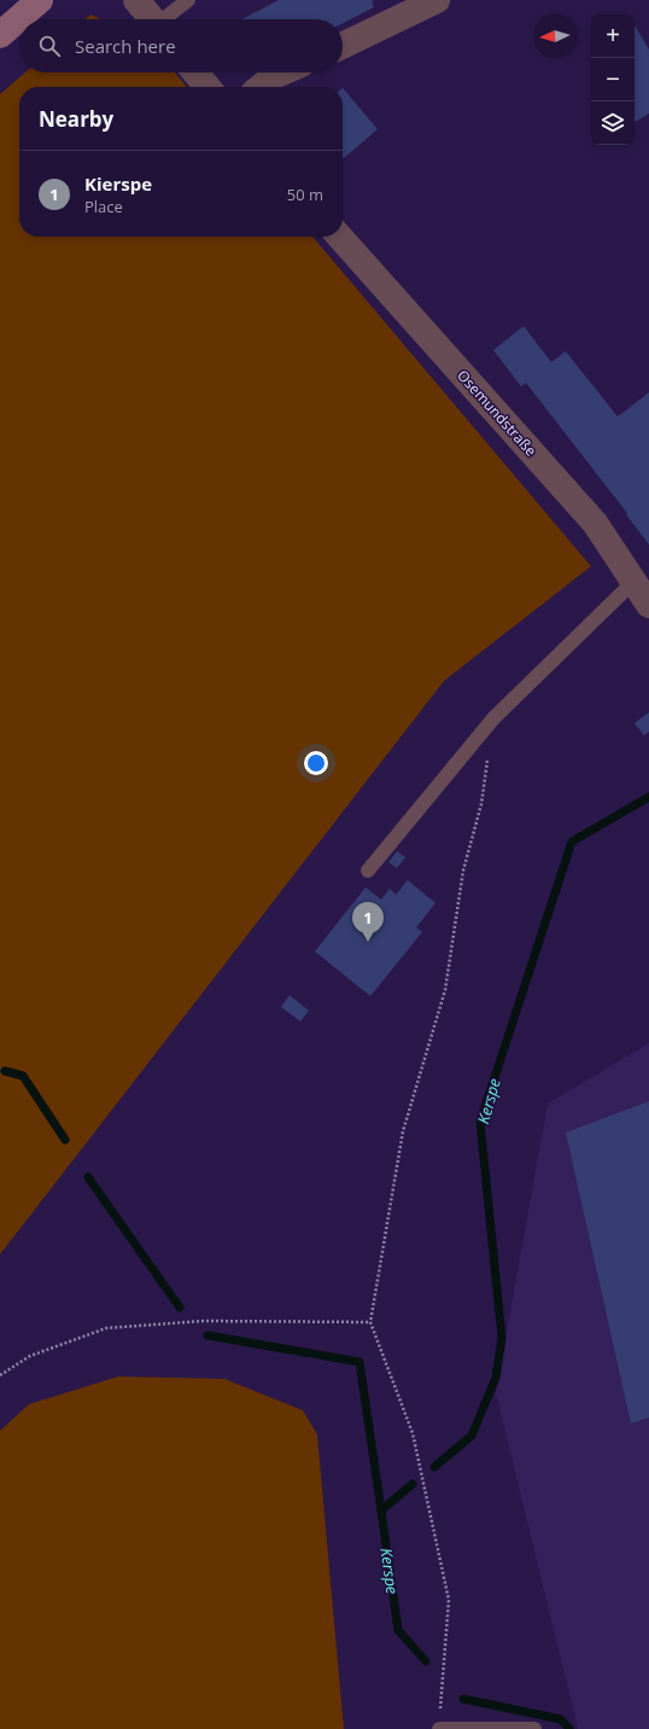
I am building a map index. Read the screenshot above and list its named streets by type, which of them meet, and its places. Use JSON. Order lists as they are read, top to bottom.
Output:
{
  "streets": {
    "street": ["Osemundstraße"]
  },
  "water": ["Kerspe"],
  "north": "left",
  "page": {
    "map_buttons": ["+", "−"],
    "search": "Search here",
    "heading": "Nearby",
    "list": [
      {
        "mark": "1",
        "name": "Kierspe",
        "note": "Place",
        "value": "50 m"
      }
    ],
    "pins": "1"
  }
}
